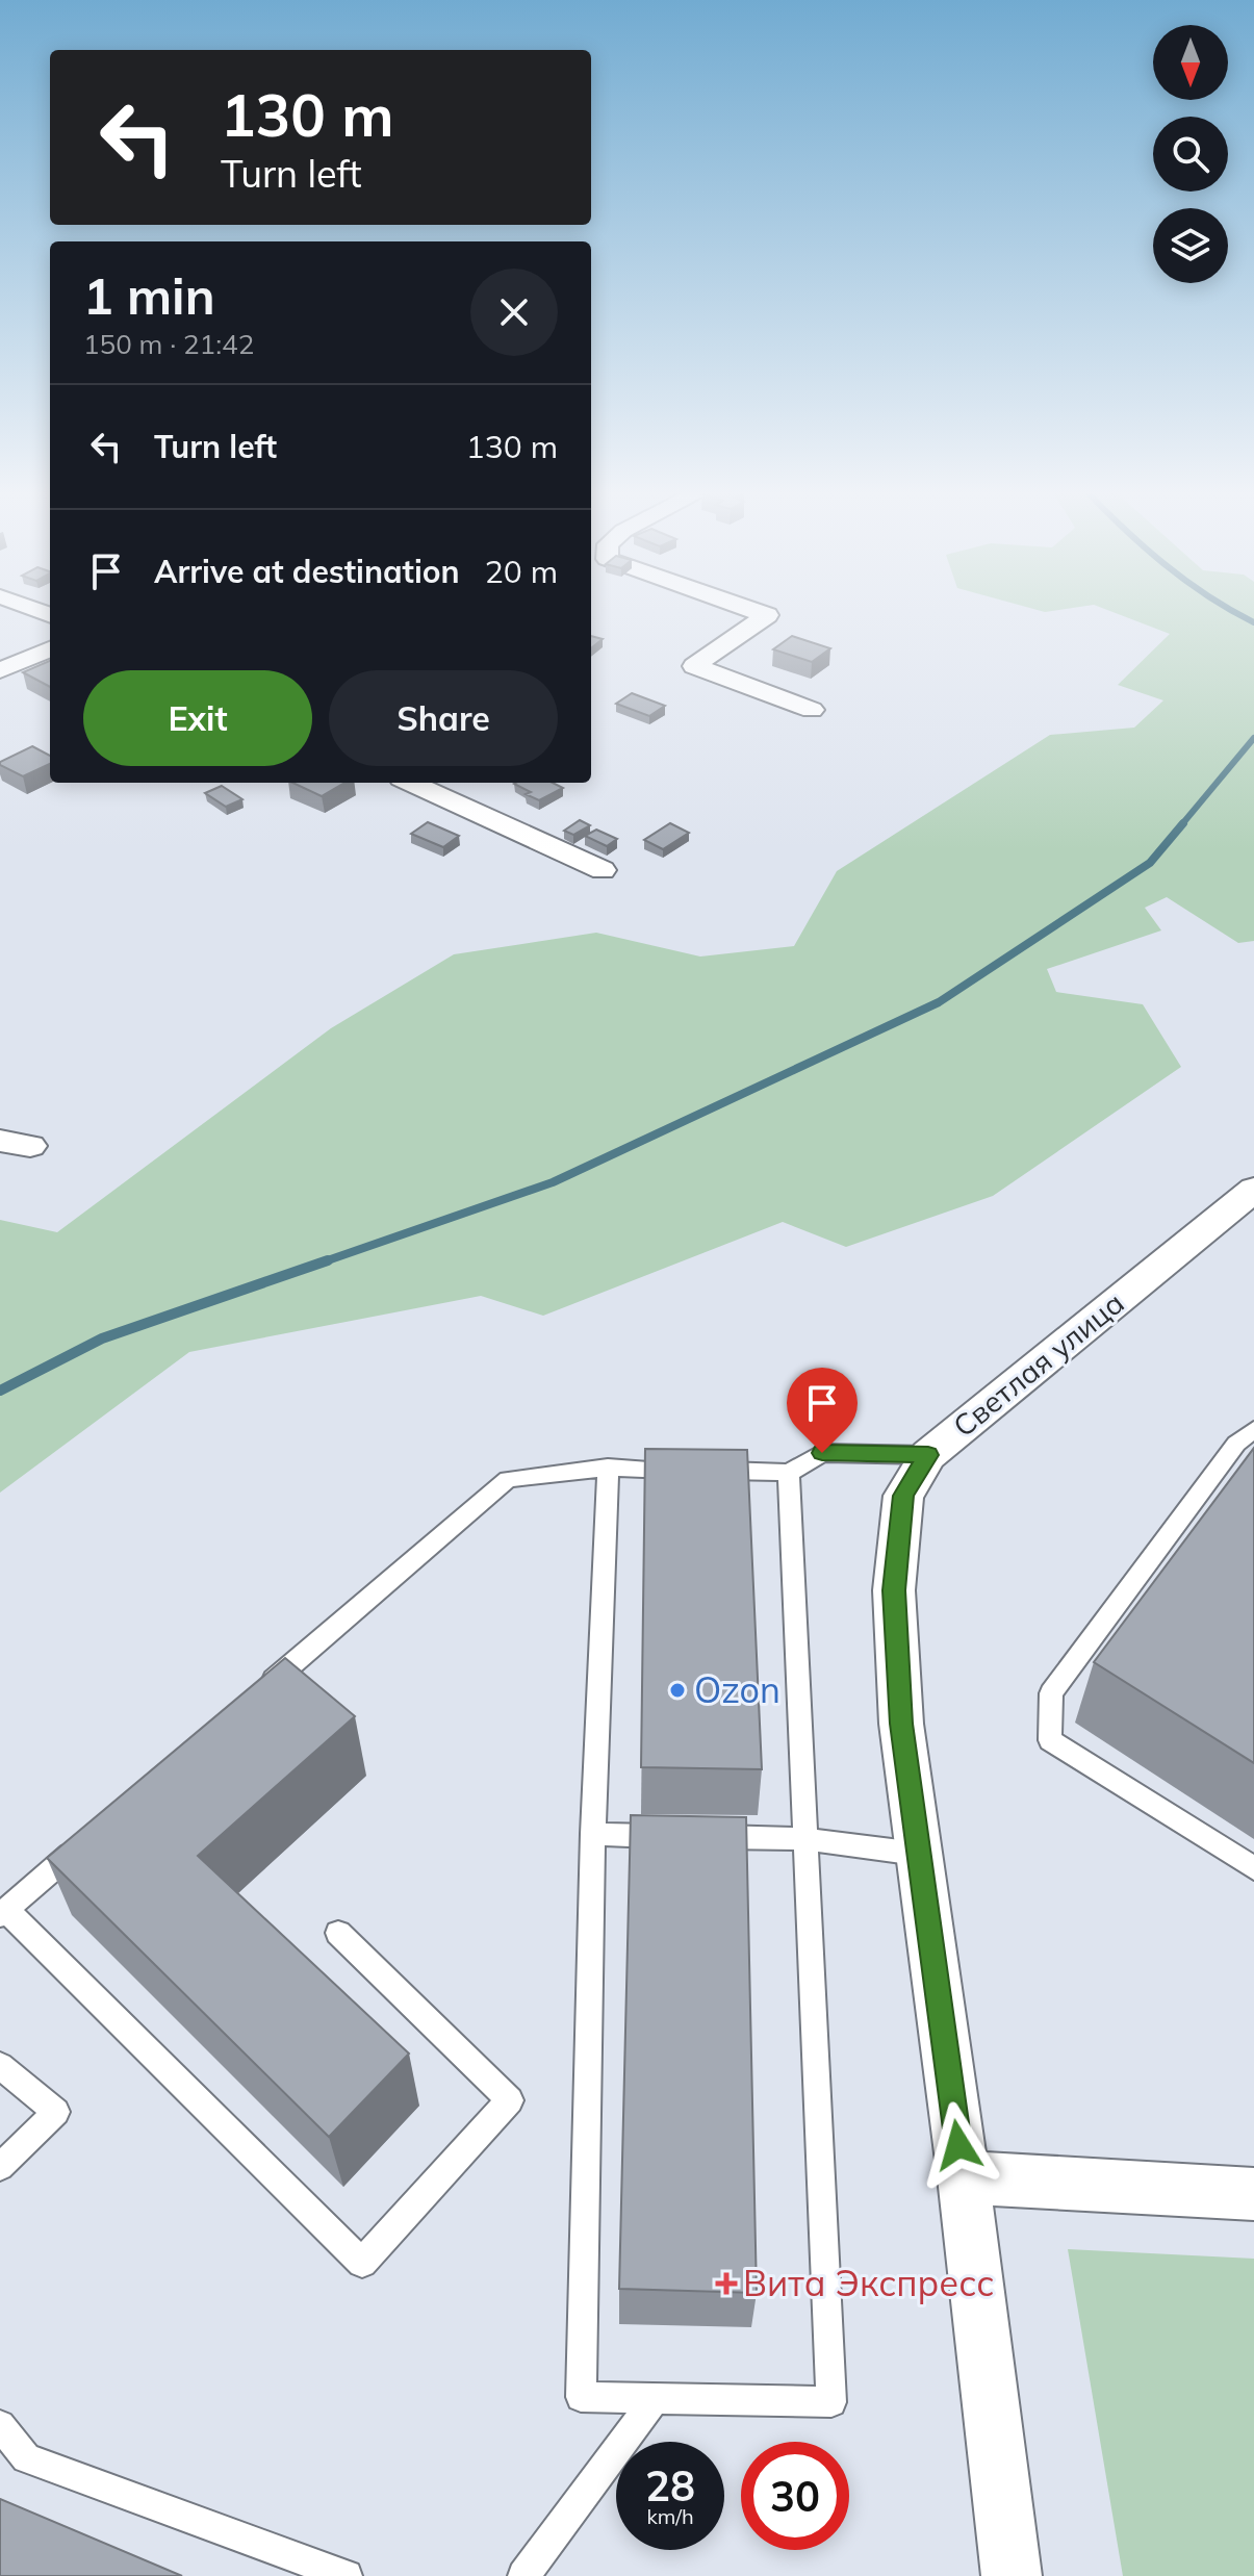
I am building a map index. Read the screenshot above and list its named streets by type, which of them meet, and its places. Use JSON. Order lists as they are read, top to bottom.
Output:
{
  "streets": {
    "street": ["Светлая улица"]
  },
  "places": {
    "other": ["Ozon"],
    "health": ["Вита Экспресс"]
  },
  "north": "bottom",
  "page": {
    "turn": ["130 m", "Turn left"],
    "heading": ["1 min", "150 m · 21:42"],
    "list": [
      {
        "name": "Turn left",
        "value": "130 m"
      },
      {
        "name": "Arrive at destination",
        "value": "20 m"
      }
    ],
    "buttons": ["Exit", "Share"],
    "speed": "28 km/h",
    "limit": "30"
  }
}
